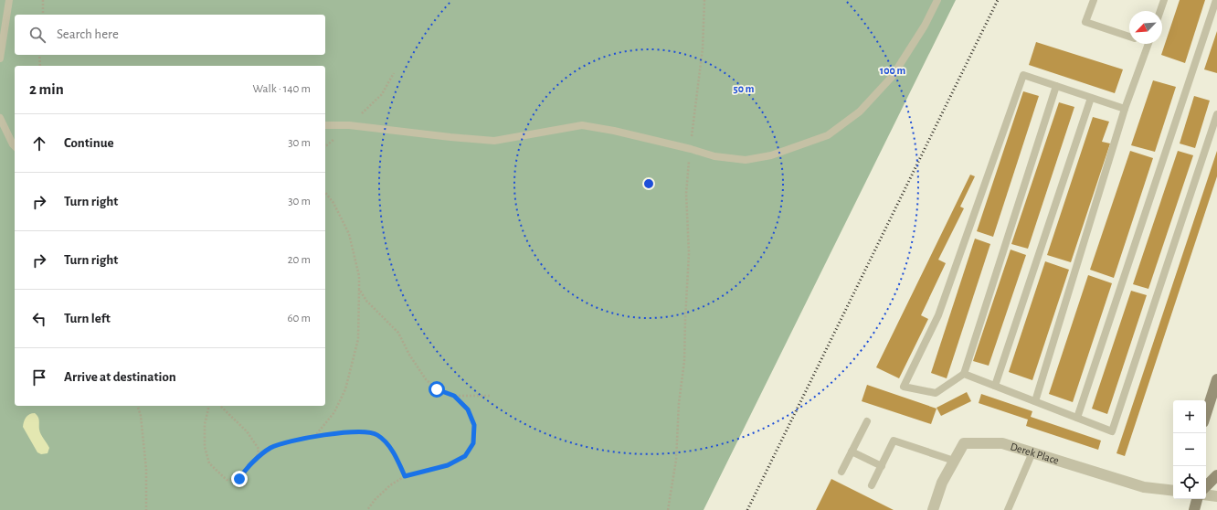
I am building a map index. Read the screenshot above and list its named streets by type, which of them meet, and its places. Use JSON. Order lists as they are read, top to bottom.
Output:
{
  "streets": {
    "street": ["Derek Place"]
  },
  "north": "bottom left",
  "page": {
    "search": "Search here",
    "heading": ["2 min", "Walk · 140 m"],
    "list": [
      ["Continue", "30 m"],
      ["Turn right", "30 m"],
      ["Turn right", "20 m"],
      ["Turn left", "60 m"],
      "Arrive at destination"
    ],
    "map_buttons": ["+", "−"]
  },
  "rings": ["100 m", "50 m"]
}
